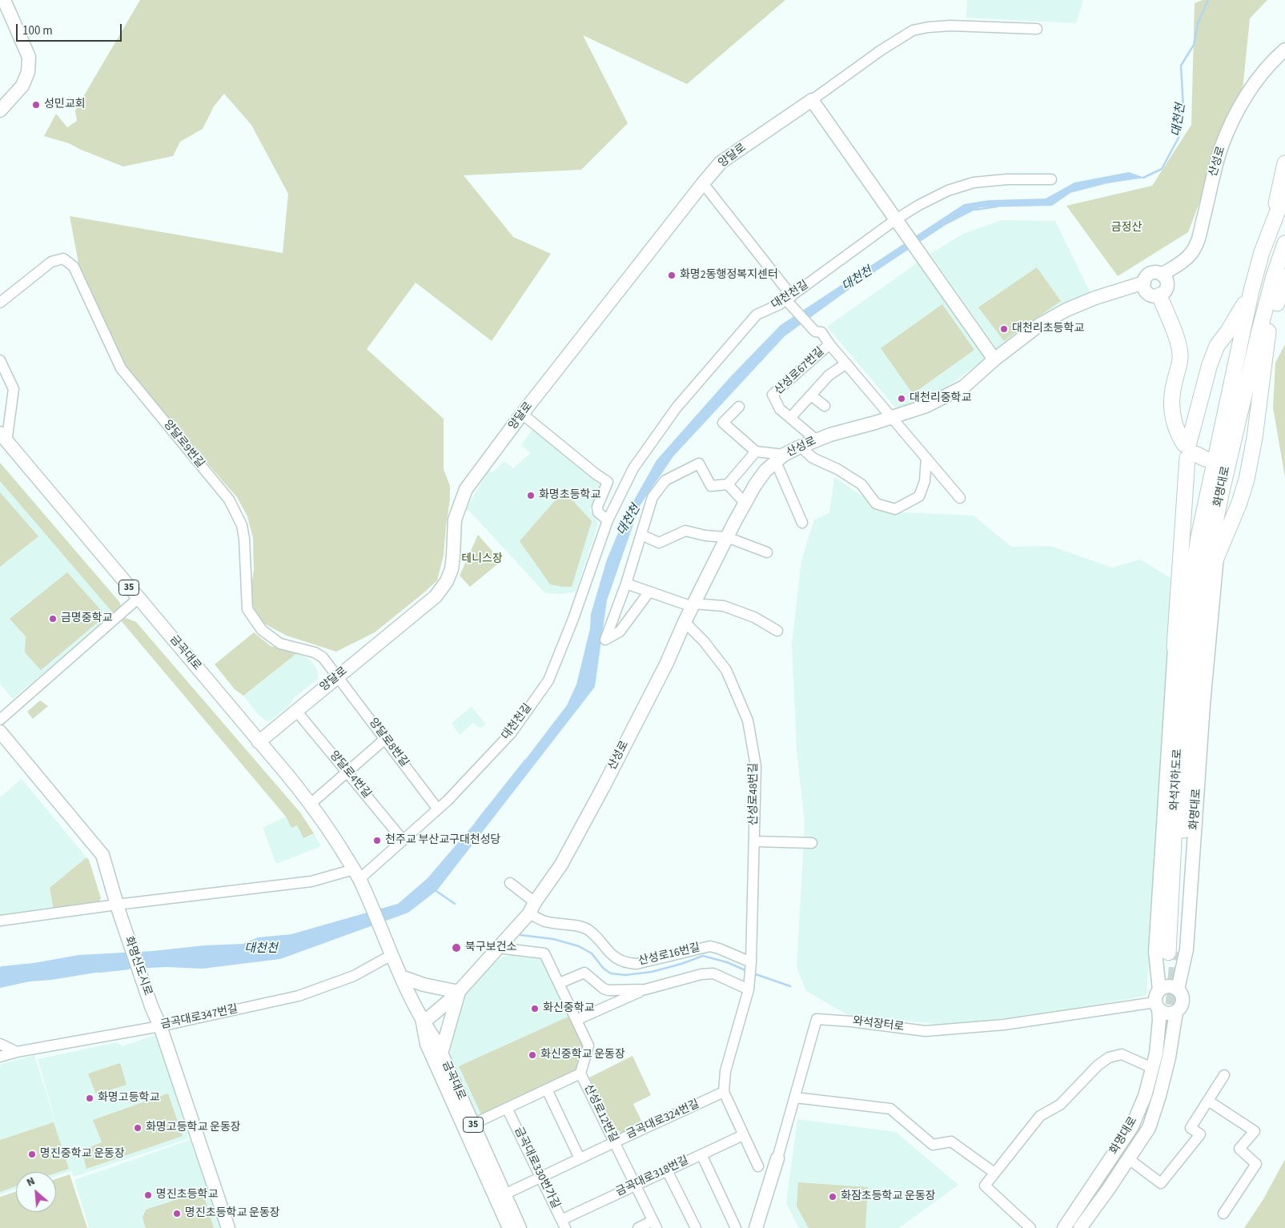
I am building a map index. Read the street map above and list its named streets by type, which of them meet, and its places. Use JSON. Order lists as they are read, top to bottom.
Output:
{
  "streets": {
    "highway": ["화명대로", "와석지하도로"],
    "main road": [
      "양달로",
      "산성로",
      "35",
      "금곡대로",
      "화명신도시로",
      "와석장터로"
    ],
    "street": [
      "대천천길",
      "산성로67번길",
      "양달로9번길",
      "양달로8번길",
      "양달로4번길",
      "산성로48번길",
      "산성로16번길",
      "금곡대로347번길",
      "산성로12번길",
      "금곡대로324번길",
      "금곡대로330번가길",
      "금곡대로318번길"
    ]
  },
  "crossings": [
    ["양달로", "양달로9번길"],
    ["양달로", "금곡대로"],
    ["양달로", "양달로8번길"],
    ["양달로", "양달로4번길"],
    ["산성로", "산성로67번길"],
    ["산성로", "금곡대로"],
    ["산성로", "산성로48번길"],
    ["산성로", "산성로16번길"],
    ["산성로", "산성로12번길"],
    ["대천천길", "금곡대로"],
    ["대천천길", "양달로8번길"],
    ["대천천길", "양달로4번길"],
    ["양달로9번길", "양달로8번길"],
    ["화명대로", "와석지하도로"],
    ["화명대로", "와석장터로"],
    ["금곡대로", "금곡대로347번길"],
    ["금곡대로", "금곡대로324번길"],
    ["산성로48번길", "산성로16번길"],
    ["산성로48번길", "금곡대로324번길"],
    ["화명신도시로", "금곡대로347번길"],
    ["산성로12번길", "금곡대로324번길"],
    ["산성로12번길", "금곡대로318번길"],
    ["금곡대로324번길", "금곡대로330번가길"],
    ["금곡대로330번가길", "금곡대로318번길"]
  ],
  "water": ["대천천"],
  "parks": ["금정산", "테니스장"],
  "places": [
    "성민교회",
    "화명2동행정복지센터",
    "대천리초등학교",
    "대천리중학교",
    "화명초등학교",
    "금명중학교",
    "천주교 부산교구대천성당",
    "북구보건소",
    "화신중학교",
    "화신중학교 운동장",
    "화명고등학교",
    "화명고등학교 운동장",
    "명진중학교 운동장",
    "명진초등학교",
    "화잠초등학교 운동장",
    "명진초등학교 운동장"
  ],
  "scale_bar": "100 m",
  "north": "top left"
}
